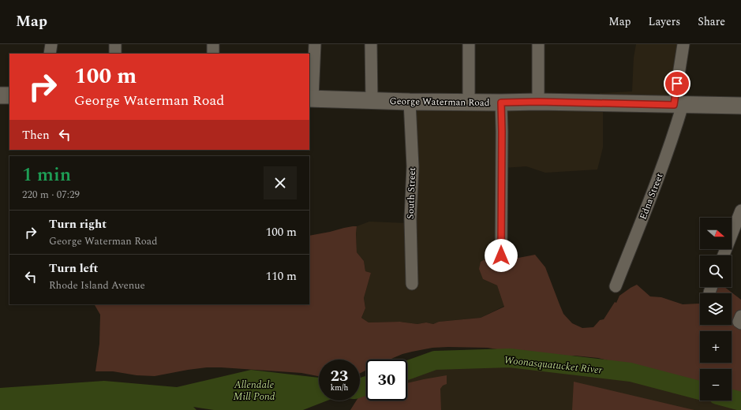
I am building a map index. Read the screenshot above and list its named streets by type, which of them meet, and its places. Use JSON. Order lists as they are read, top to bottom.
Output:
{
  "streets": {
    "main road": ["George Waterman Road"],
    "street": ["South Street", "Edna Street"]
  },
  "crossings": [
    ["George Waterman Road", "South Street"],
    ["George Waterman Road", "Edna Street"]
  ],
  "water": ["Woonasquatucket River", "Allendale Mill Pond"],
  "north": "right",
  "page": {
    "header": "Map",
    "nav": ["Map", "Layers", "Share"],
    "turn": ["100 m", "George Waterman Road"],
    "then": "Then",
    "heading": ["1 min", "220 m · 07:29"],
    "list": [
      {
        "name": "Turn right",
        "note": "George Waterman Road",
        "value": "100 m"
      },
      {
        "name": "Turn left",
        "note": "Rhode Island Avenue",
        "value": "110 m"
      }
    ],
    "map_buttons": ["+", "−"],
    "speed": "23 km/h",
    "limit": "30"
  }
}
